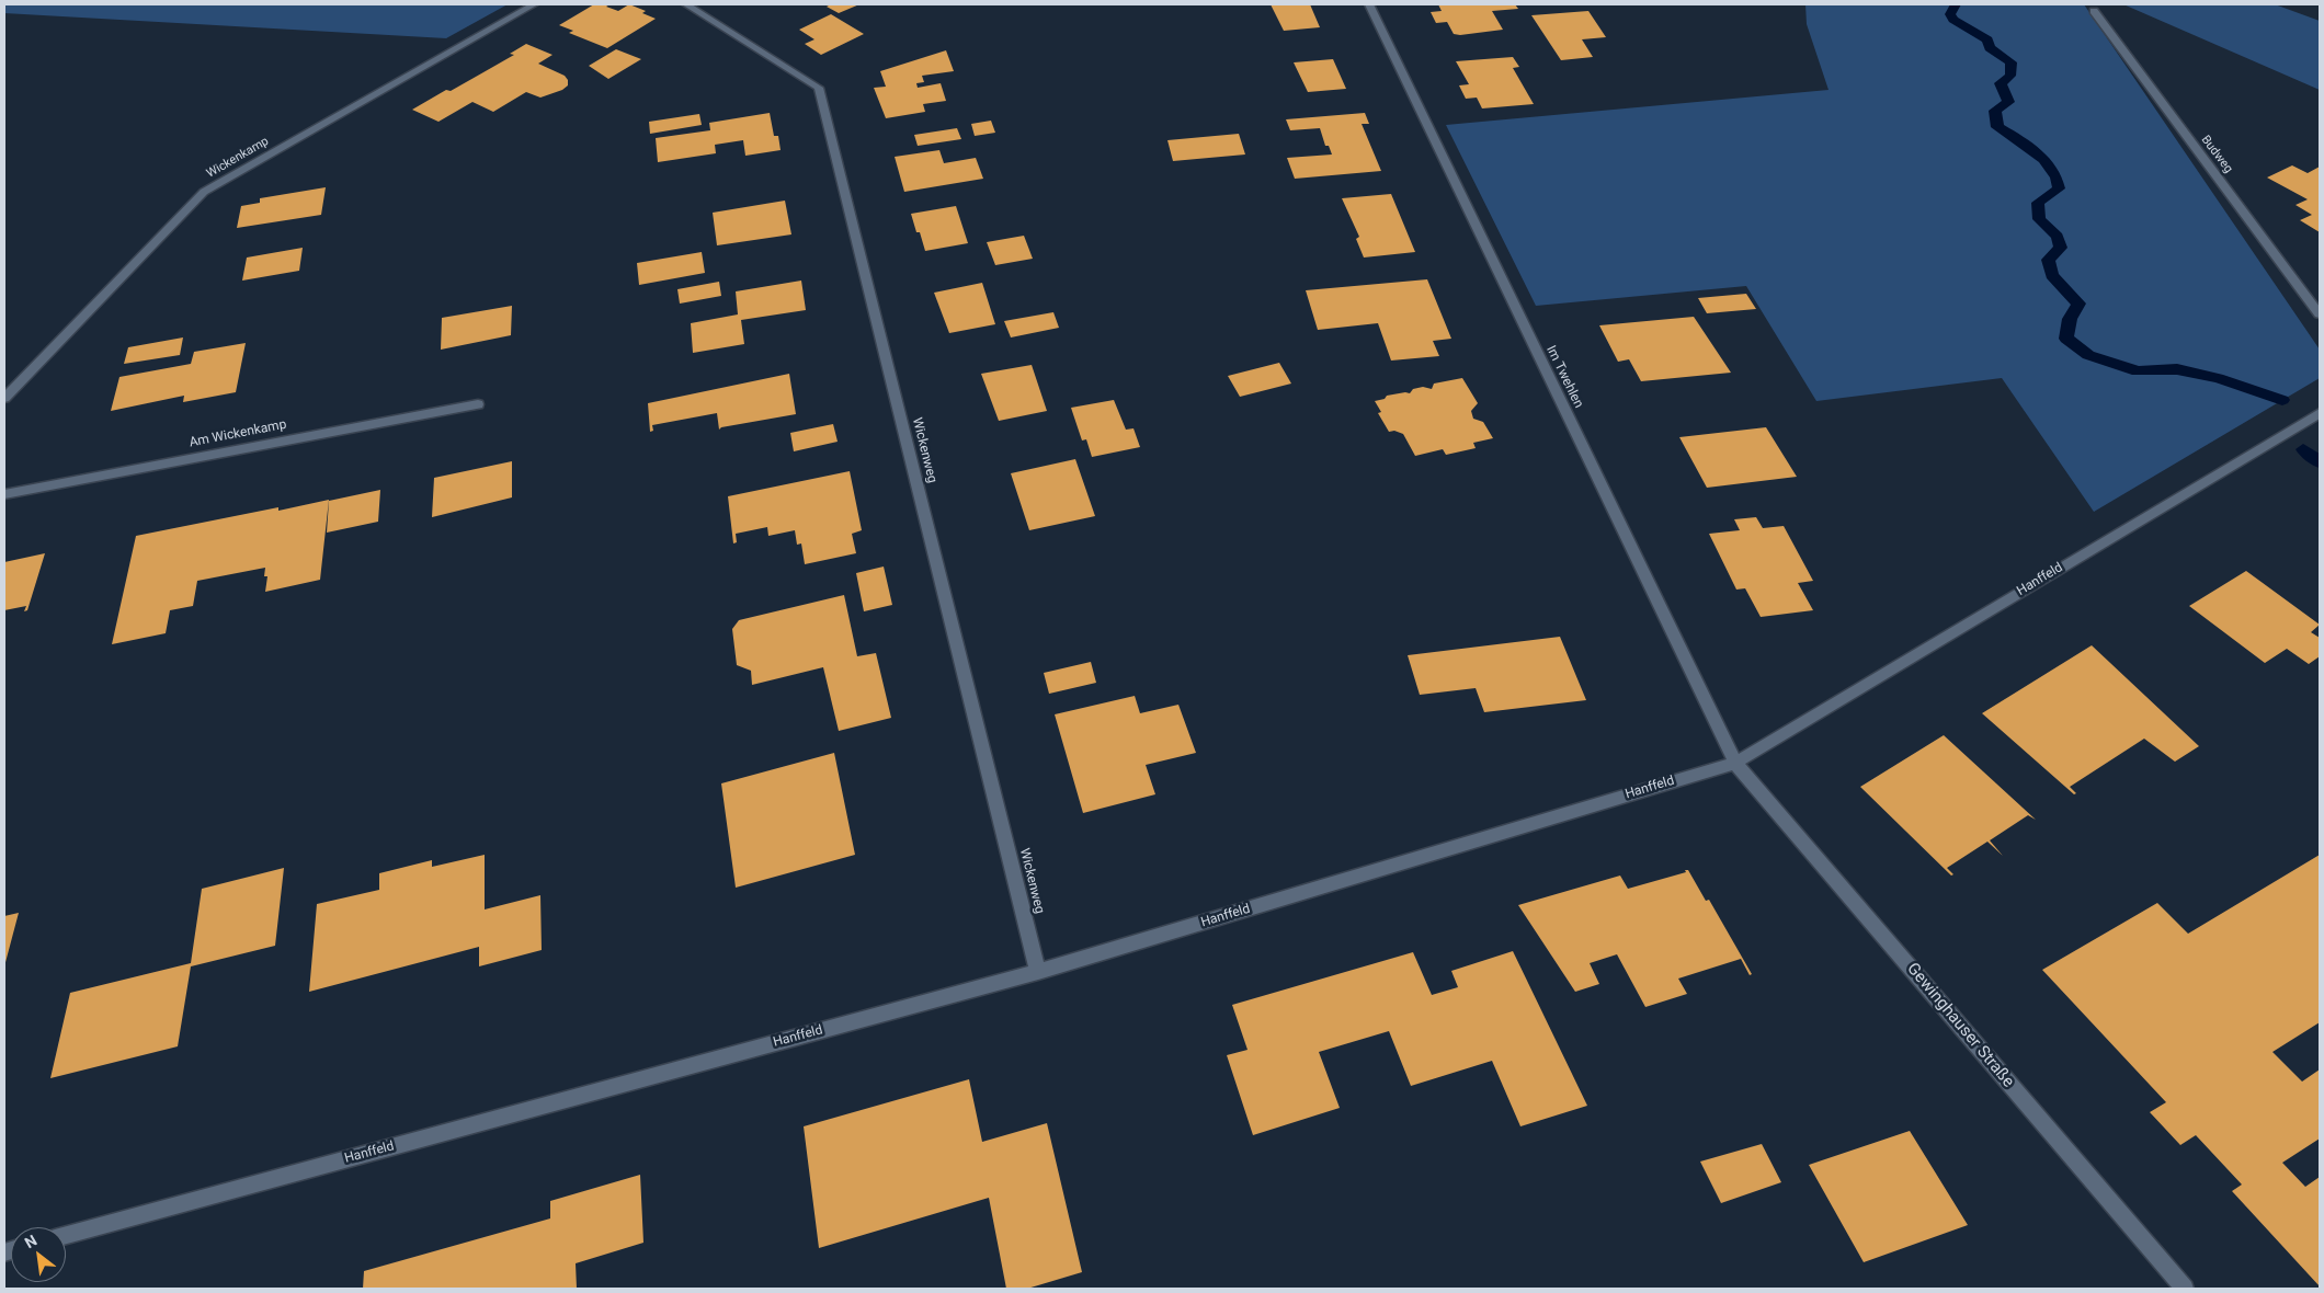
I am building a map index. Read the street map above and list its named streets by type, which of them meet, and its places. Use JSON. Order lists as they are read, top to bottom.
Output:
{
  "streets": {
    "street": [
      "Budweg",
      "Wickenkamp",
      "Im Twehlen",
      "Am Wickenkamp",
      "Wickenweg",
      "Hanffeld",
      "Gewinghauser Straße"
    ]
  },
  "crossings": [
    ["Im Twehlen", "Hanffeld"],
    ["Im Twehlen", "Gewinghauser Straße"],
    ["Wickenweg", "Hanffeld"],
    ["Hanffeld", "Gewinghauser Straße"]
  ],
  "north": "top left"
}
